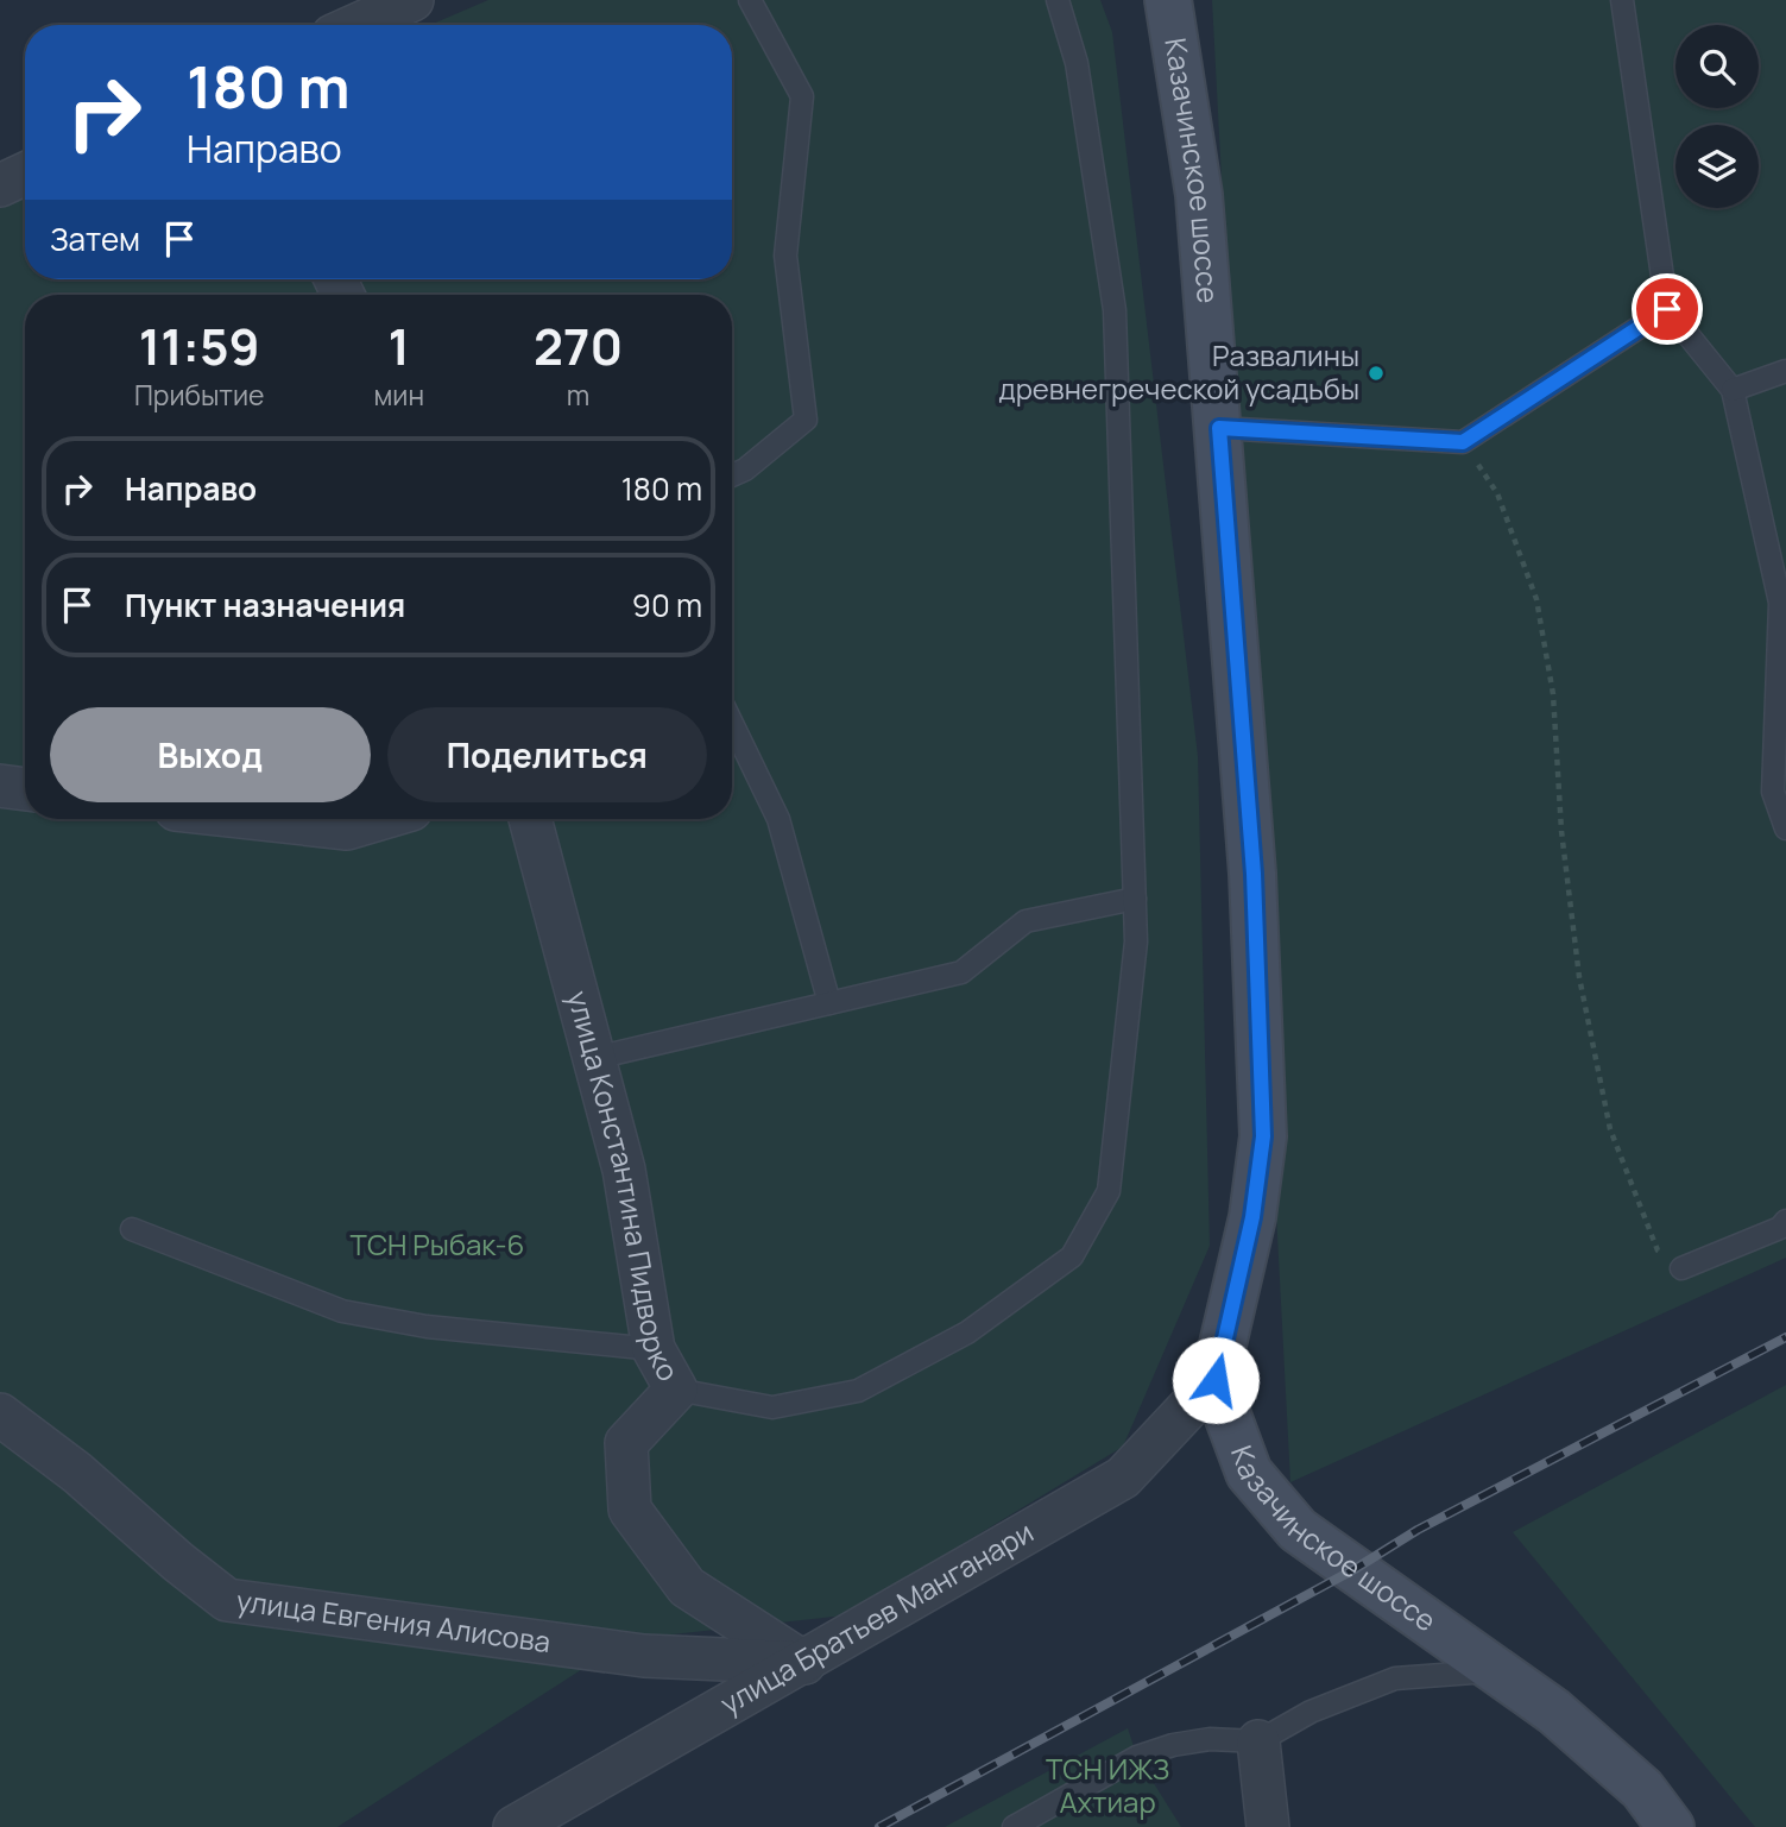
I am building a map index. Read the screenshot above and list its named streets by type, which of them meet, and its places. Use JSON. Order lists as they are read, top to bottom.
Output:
{
  "streets": {
    "main road": ["Казачинское шоссе"],
    "street": ["улица Константина Пидворко", "улица Братьев Манганари", "улица Евгения Алисова"]
  },
  "crossings": [
    ["Казачинское шоссе", "улица Братьев Манганари"],
    ["улица Константина Пидворко", "улица Братьев Манганари"],
    ["улица Константина Пидворко", "улица Евгения Алисова"],
    ["улица Братьев Манганари", "улица Евгения Алисова"]
  ],
  "parks": ["ТСН Рыбак-6", "ТСН ИЖЗ Ахтиар"],
  "places": ["Развалины древнегреческой усадьбы"],
  "page": {
    "turn": ["180 m", "Направо"],
    "then": "Затем",
    "eta": [
      "11:59",
      "Прибытие",
      "1",
      "мин",
      "270",
      "m"
    ],
    "list": [
      {
        "name": "Направо",
        "value": "180 m"
      },
      {
        "name": "Пункт назначения",
        "value": "90 m"
      }
    ],
    "buttons": ["Выход", "Поделиться"]
  }
}
